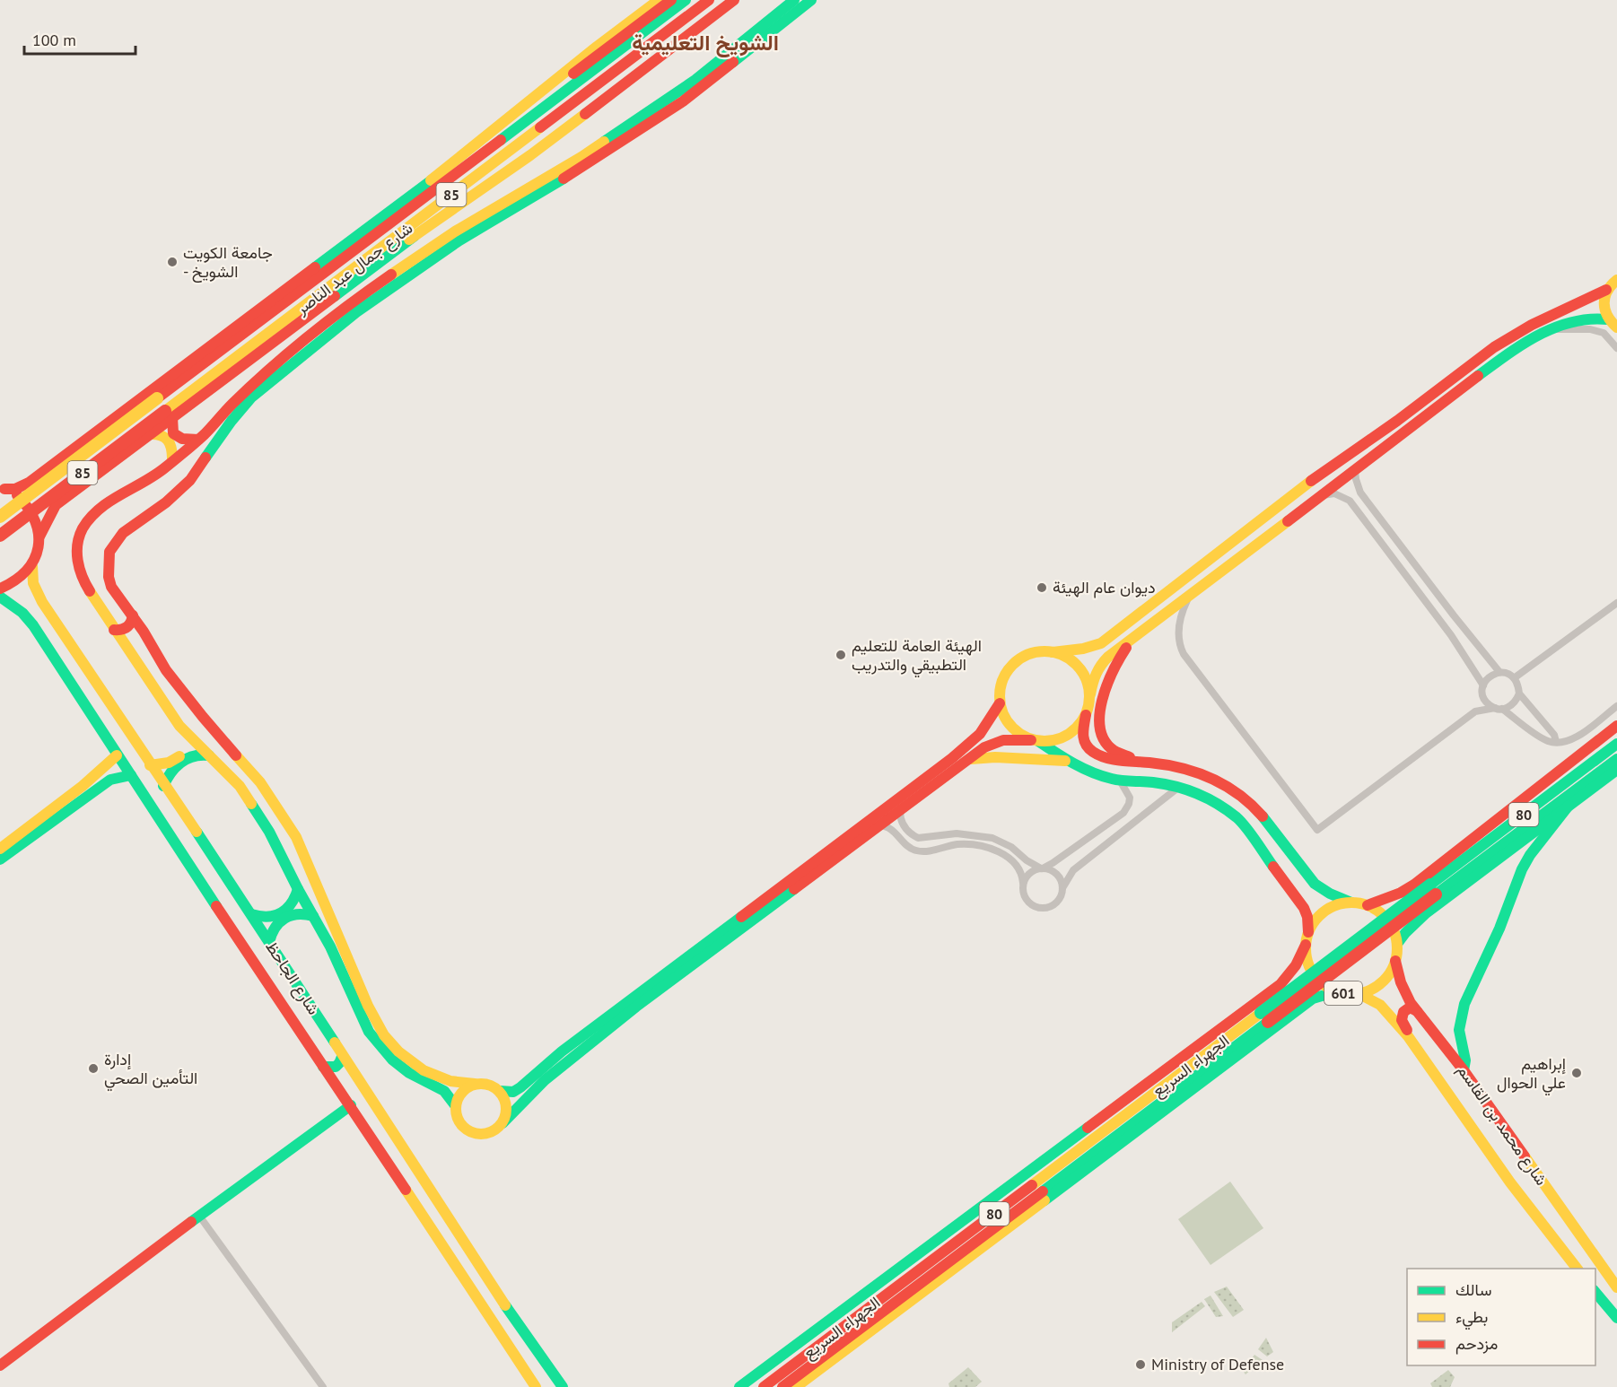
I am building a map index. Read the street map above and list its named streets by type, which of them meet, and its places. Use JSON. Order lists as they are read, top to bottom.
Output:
{
  "streets": {
    "main road": [
      "85",
      "شارع جمال عبد الناصر",
      "80",
      "شارع الجاحظ",
      "601",
      "الجهراء السريع",
      "شارع محمد بن القاسم"
    ]
  },
  "crossings": [
    ["601", "الجهراء السريع"],
    ["601", "شارع محمد بن القاسم"],
    ["الجهراء السريع", "شارع محمد بن القاسم"]
  ],
  "districts": ["الشويخ التعليمية"],
  "places": [
    "جامعة الكويت - الشويخ",
    "ديوان عام الهيئة",
    "الهيئة العامة للتعليم التطبيقي والتدريب",
    "إدارة التأمين الصحي",
    "إبراهيم علي الحوال",
    "Ministry of Defense"
  ],
  "legend": ["سالك", "بطيء", "مزدحم"],
  "scale_bar": "100 m"
}
